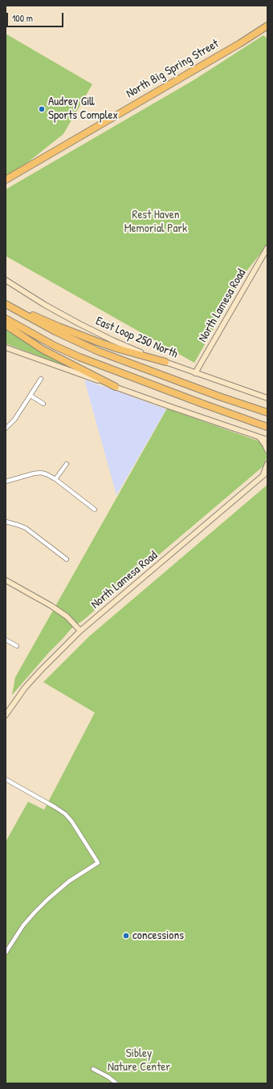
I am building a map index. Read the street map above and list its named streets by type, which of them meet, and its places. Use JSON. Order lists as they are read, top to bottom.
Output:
{
  "streets": {
    "highway": ["North Big Spring Street"],
    "main road": ["North Lamesa Road", "East Loop 250 North"]
  },
  "crossings": [
    ["North Lamesa Road", "East Loop 250 North"]
  ],
  "parks": ["Rest Haven Memorial Park", "Sibley Nature Center"],
  "places": ["Audrey Gill Sports Complex", "concessions"],
  "scale_bar": "100 m"
}
